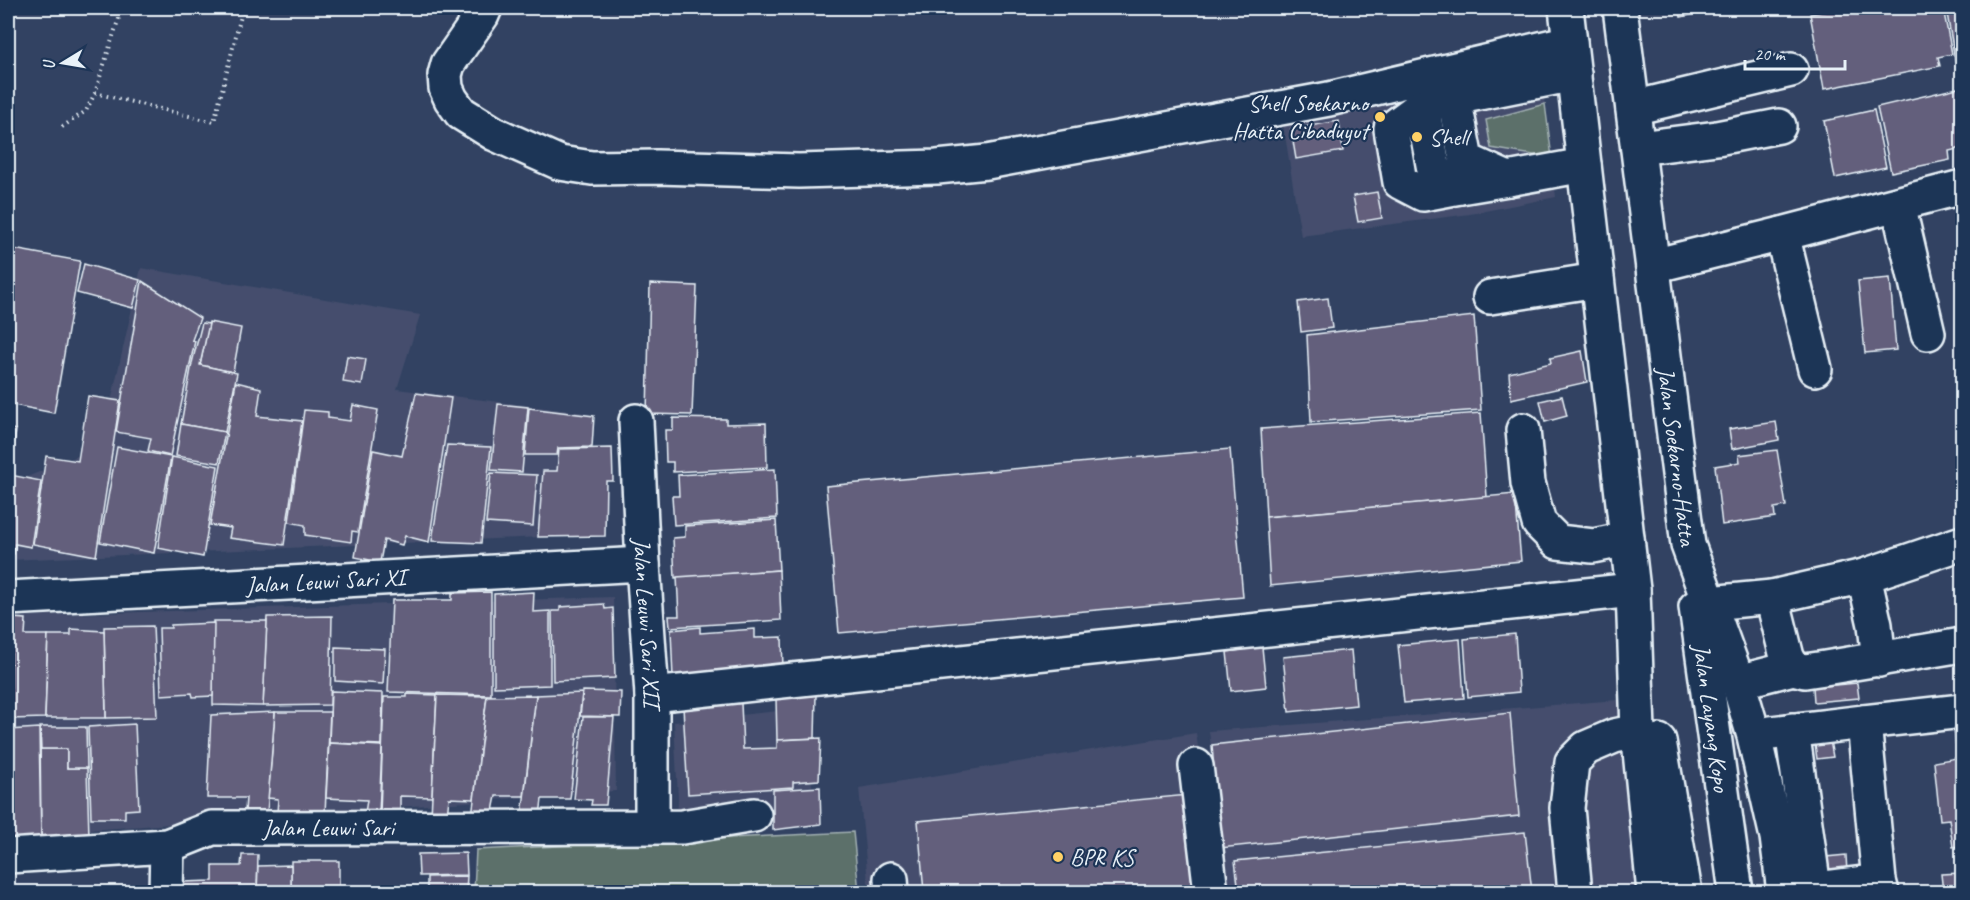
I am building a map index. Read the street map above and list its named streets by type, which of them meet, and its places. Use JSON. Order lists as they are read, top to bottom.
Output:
{
  "streets": {
    "main road": [
      "Jalan Soekarno-Hatta",
      "Jalan Leuwi Sari XI",
      "Jalan Leuwi Sari XII",
      "Jalan Layang Kopo",
      "Jalan Leuwi Sari"
    ]
  },
  "crossings": [
    ["Jalan Soekarno-Hatta", "Jalan Layang Kopo"],
    ["Jalan Leuwi Sari XI", "Jalan Leuwi Sari XII"],
    ["Jalan Leuwi Sari XII", "Jalan Leuwi Sari"]
  ],
  "places": ["Shell Soekarno Hatta Cibaduyut", "Shell", "BPR KS"],
  "scale_bar": "20 m",
  "north": "left"
}
